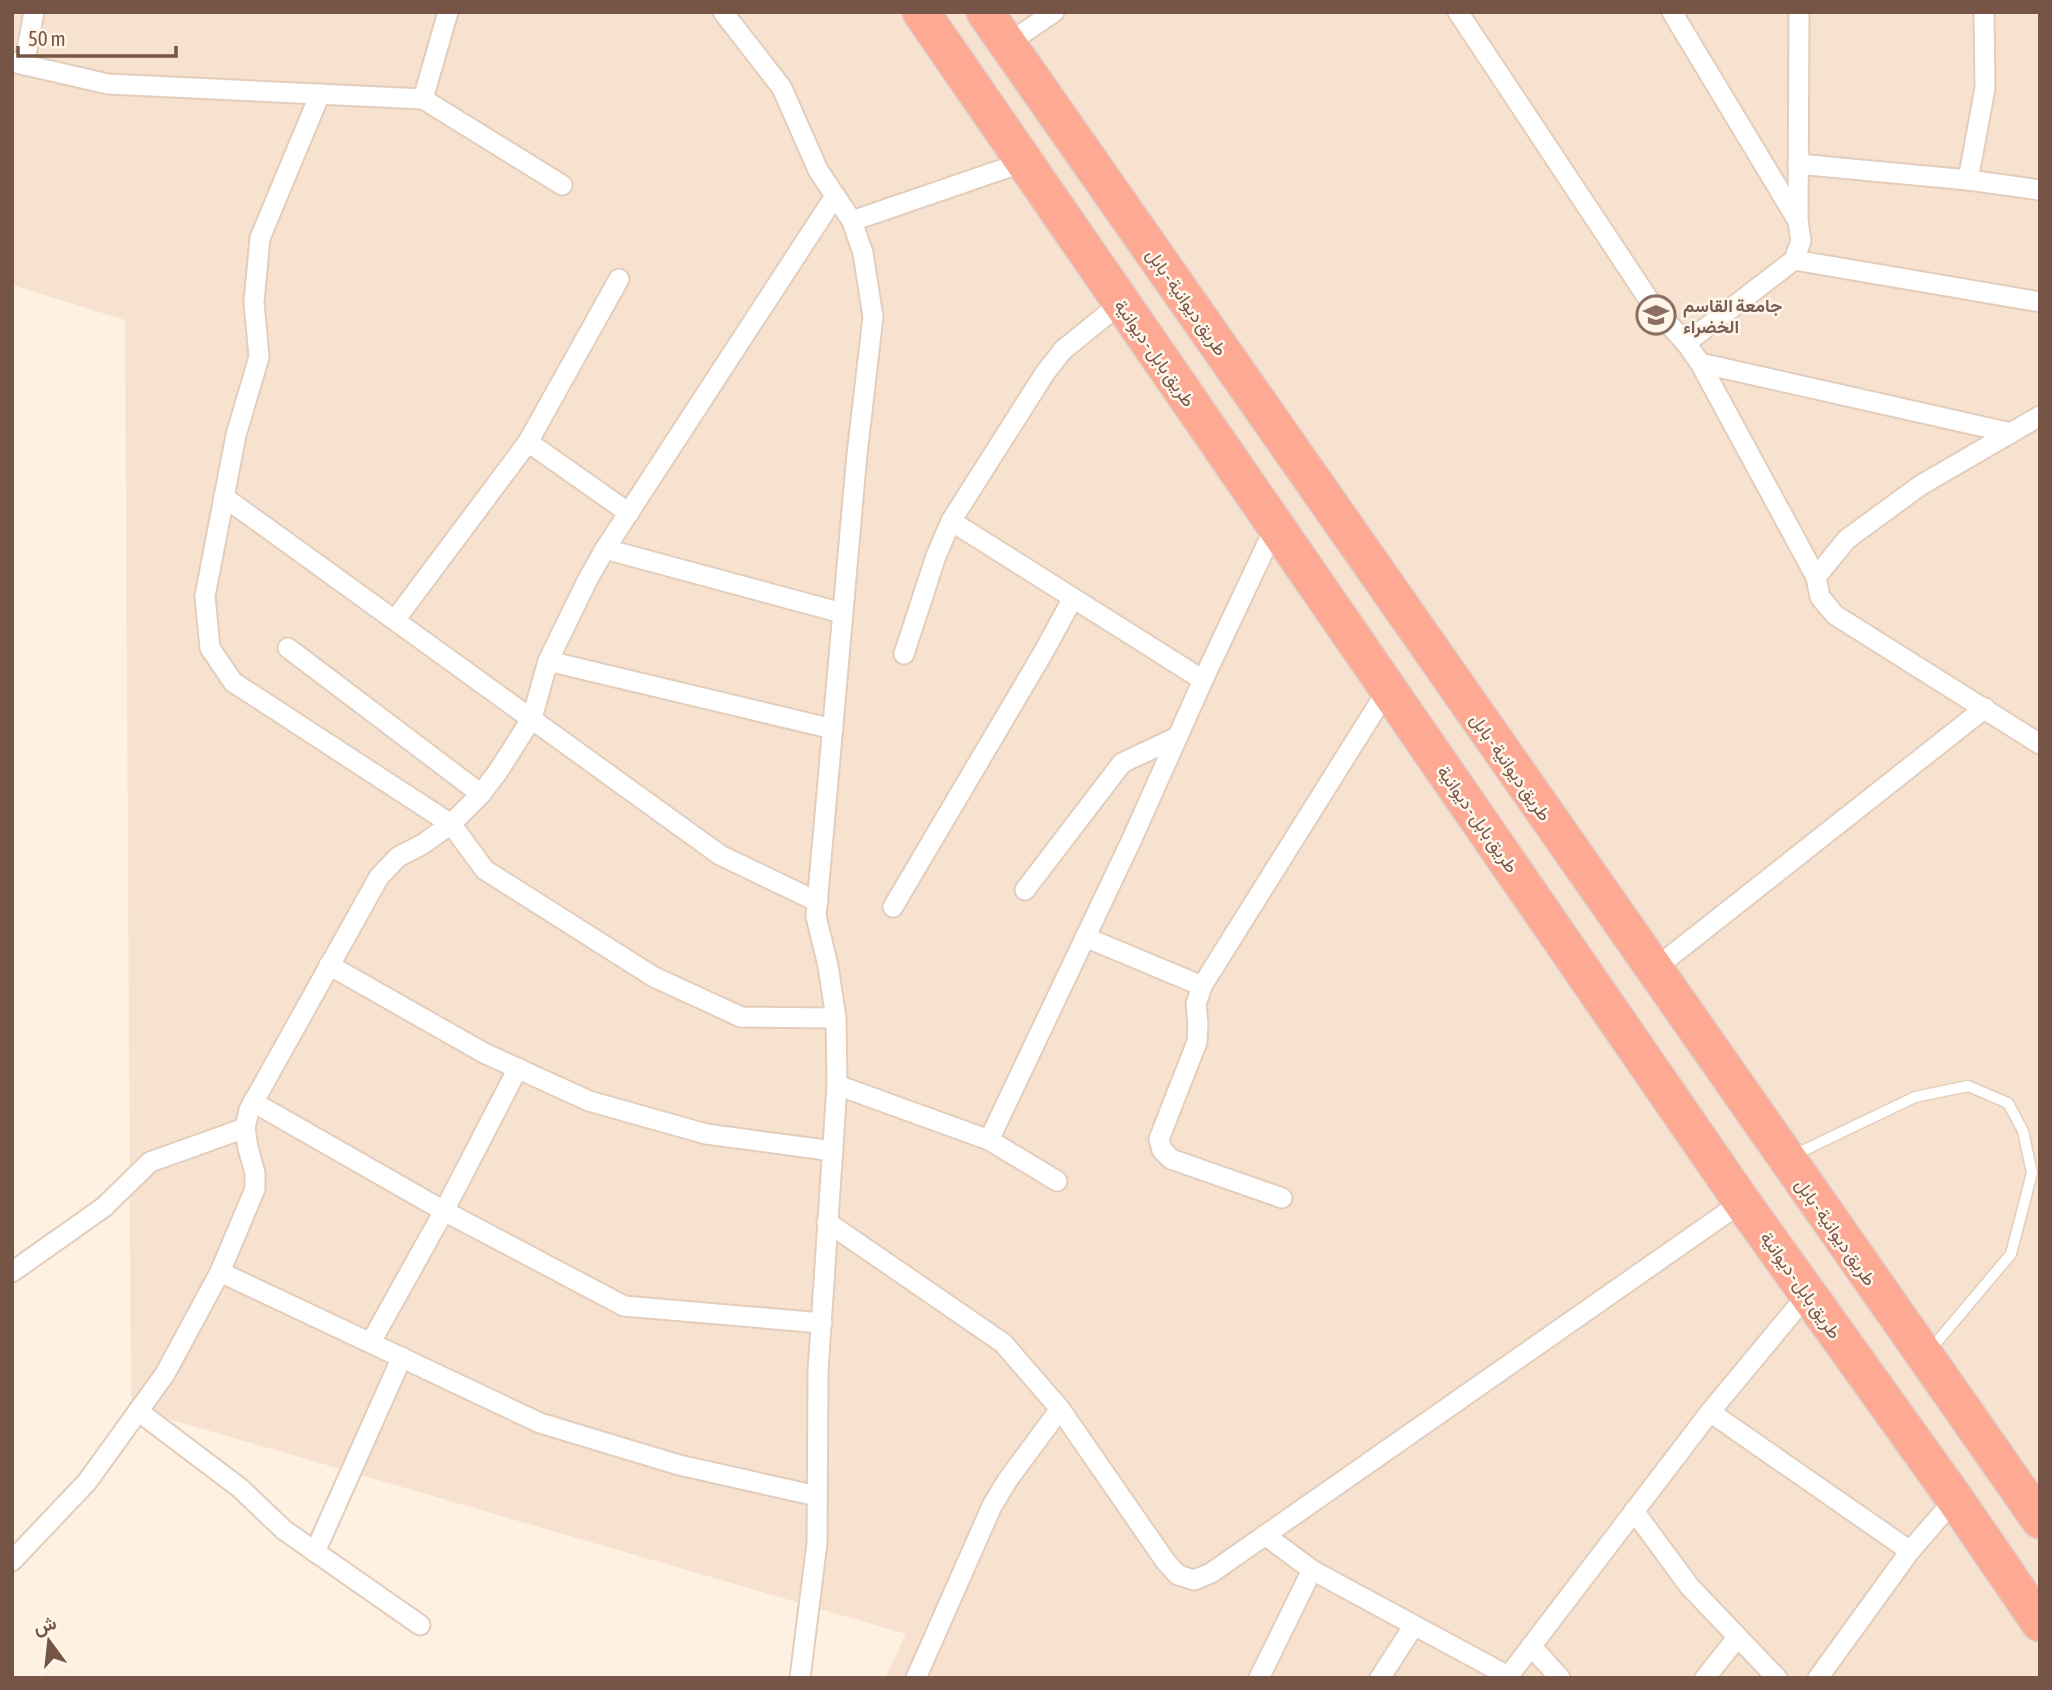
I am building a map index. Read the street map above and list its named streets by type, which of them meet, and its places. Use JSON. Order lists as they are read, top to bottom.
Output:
{
  "streets": {
    "highway": ["طريق ديوانية - بابل", "طريق بابل - ديوانية"]
  },
  "places": {
    "school or university": ["جامعة القاسم الخضراء"]
  },
  "scale_bar": "50 m",
  "north": "top"
}
